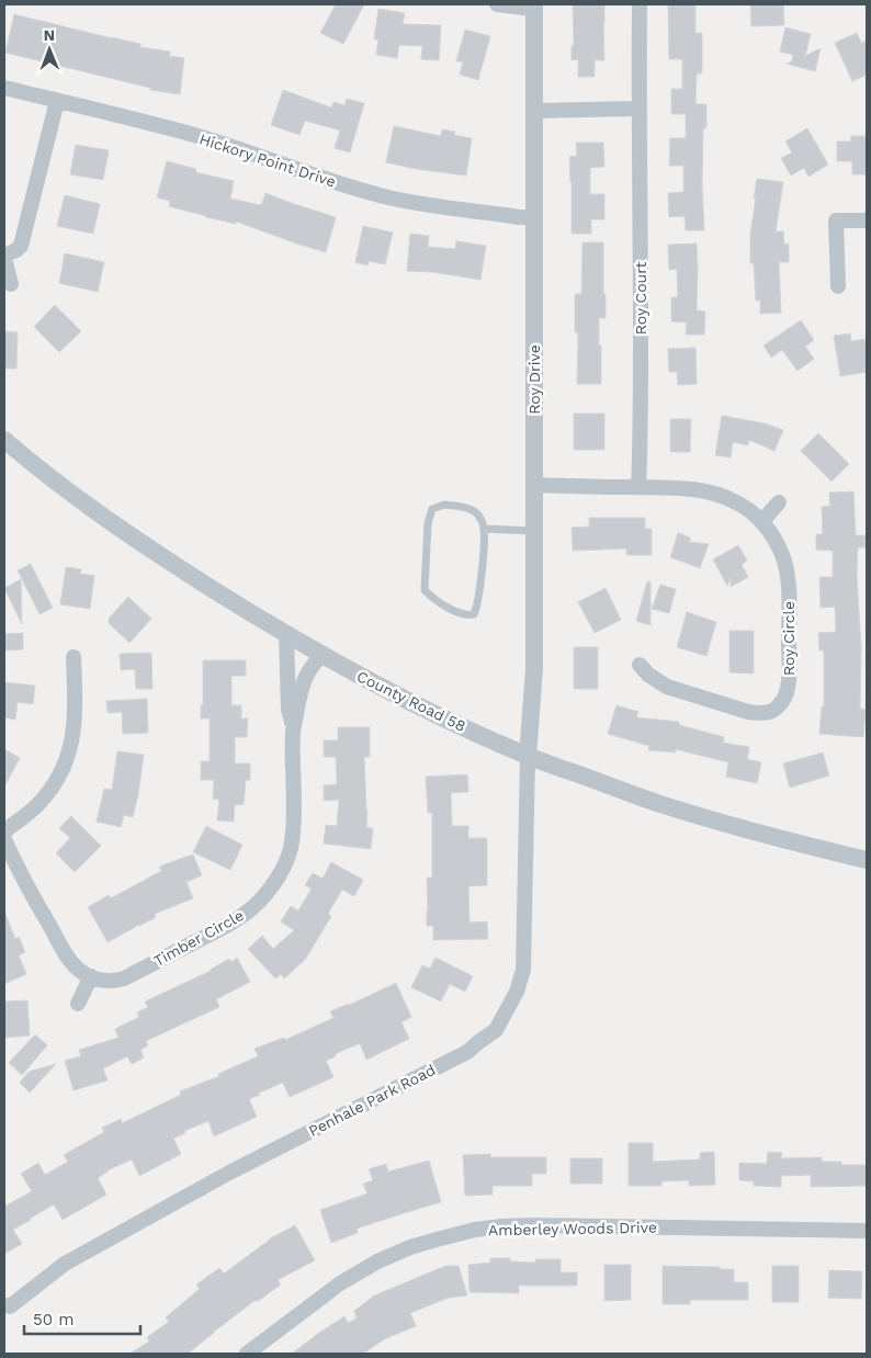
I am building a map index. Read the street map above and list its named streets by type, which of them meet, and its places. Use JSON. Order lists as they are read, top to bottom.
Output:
{
  "streets": {
    "street": [
      "Hickory Point Drive",
      "Roy Court",
      "Roy Drive",
      "Roy Circle",
      "County Road 58",
      "Timber Circle",
      "Penhale Park Road",
      "Amberley Woods Drive"
    ]
  },
  "crossings": [
    ["Hickory Point Drive", "Roy Drive"],
    ["Roy Court", "Roy Circle"],
    ["Roy Drive", "Roy Circle"],
    ["Roy Drive", "County Road 58"],
    ["Roy Drive", "Penhale Park Road"],
    ["County Road 58", "Timber Circle"],
    ["County Road 58", "Penhale Park Road"]
  ],
  "scale_bar": "50 m",
  "north": "top"
}
